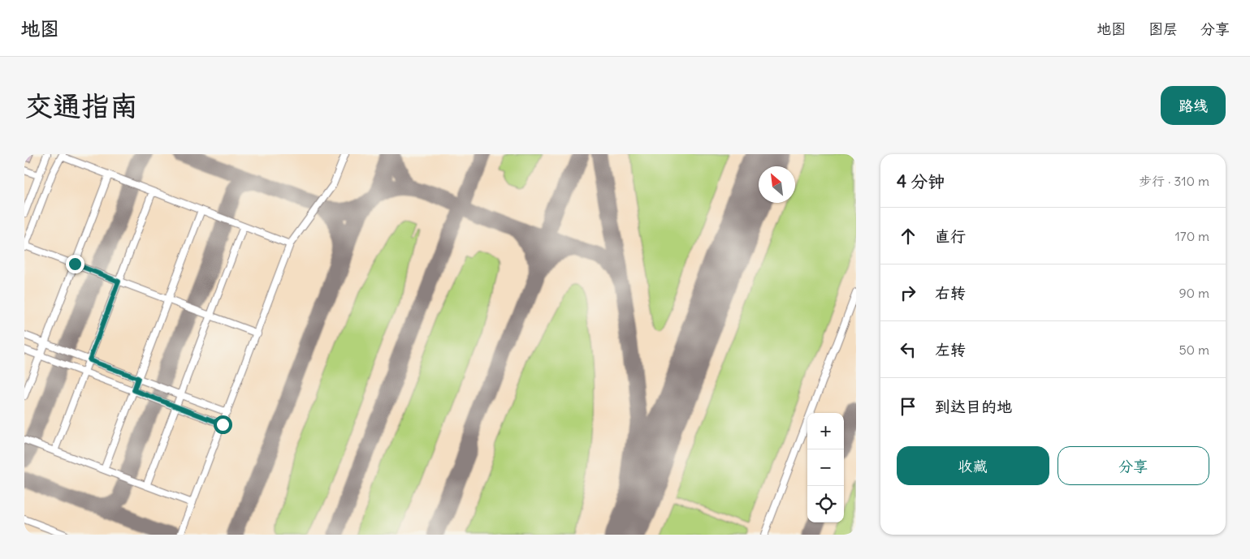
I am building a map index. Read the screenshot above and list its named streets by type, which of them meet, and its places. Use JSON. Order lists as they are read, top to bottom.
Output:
{
  "north": "top left",
  "page": {
    "header": "地图",
    "nav": ["地图", "图层", "分享"],
    "buttons": [
      "路线",
      ["收藏", "分享"]
    ],
    "title": "交通指南",
    "heading": ["4 分钟", "步行 · 310 m"],
    "list": [
      ["直行", "170 m"],
      ["右转", "90 m"],
      ["左转", "50 m"],
      "到达目的地"
    ],
    "map_buttons": ["+", "−"]
  }
}
